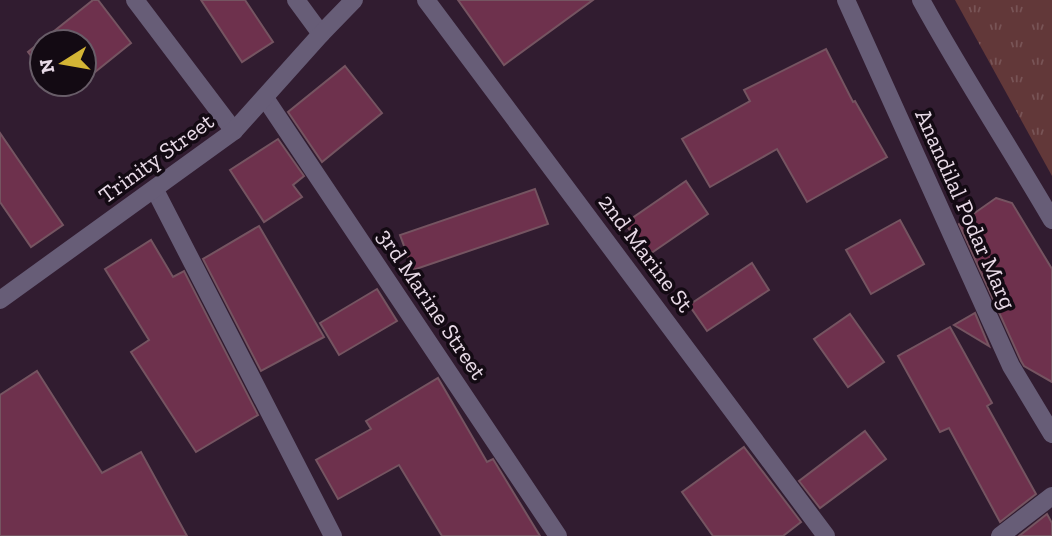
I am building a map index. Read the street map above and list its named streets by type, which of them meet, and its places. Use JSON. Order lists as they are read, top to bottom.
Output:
{
  "streets": {
    "street": [
      "Trinity Street",
      "Anandilal Podar Marg",
      "2nd Marine St",
      "3rd Marine Street"
    ]
  },
  "crossings": [
    ["Trinity Street", "3rd Marine Street"]
  ],
  "north": "left"
}
